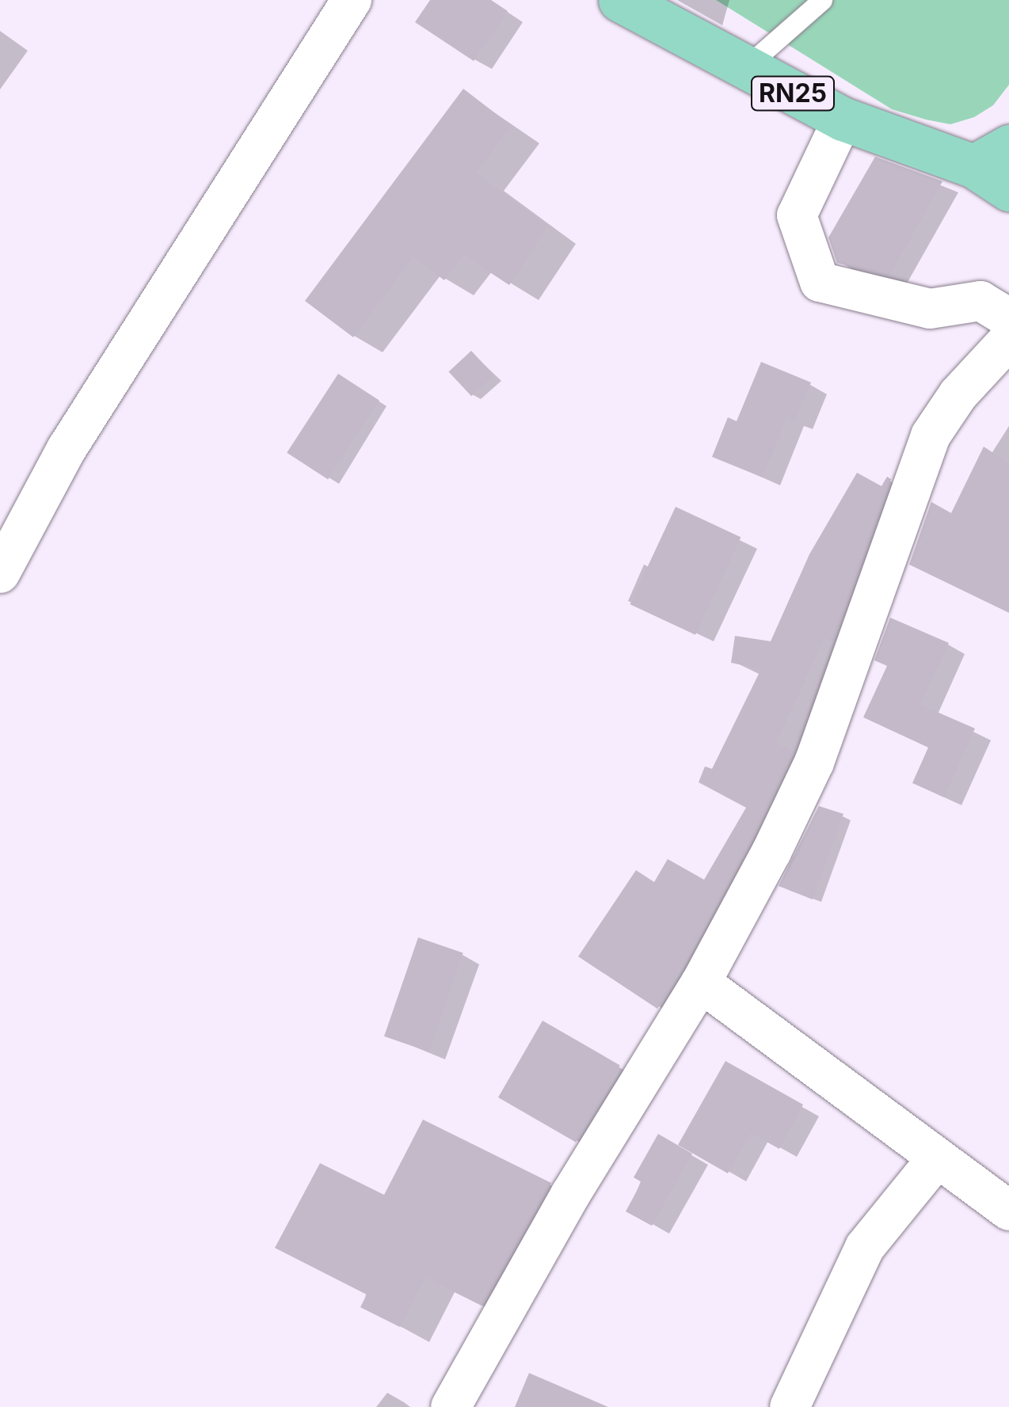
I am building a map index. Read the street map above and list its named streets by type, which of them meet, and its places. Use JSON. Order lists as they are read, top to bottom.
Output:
{
  "streets": {
    "main road": ["RN25"]
  }
}
